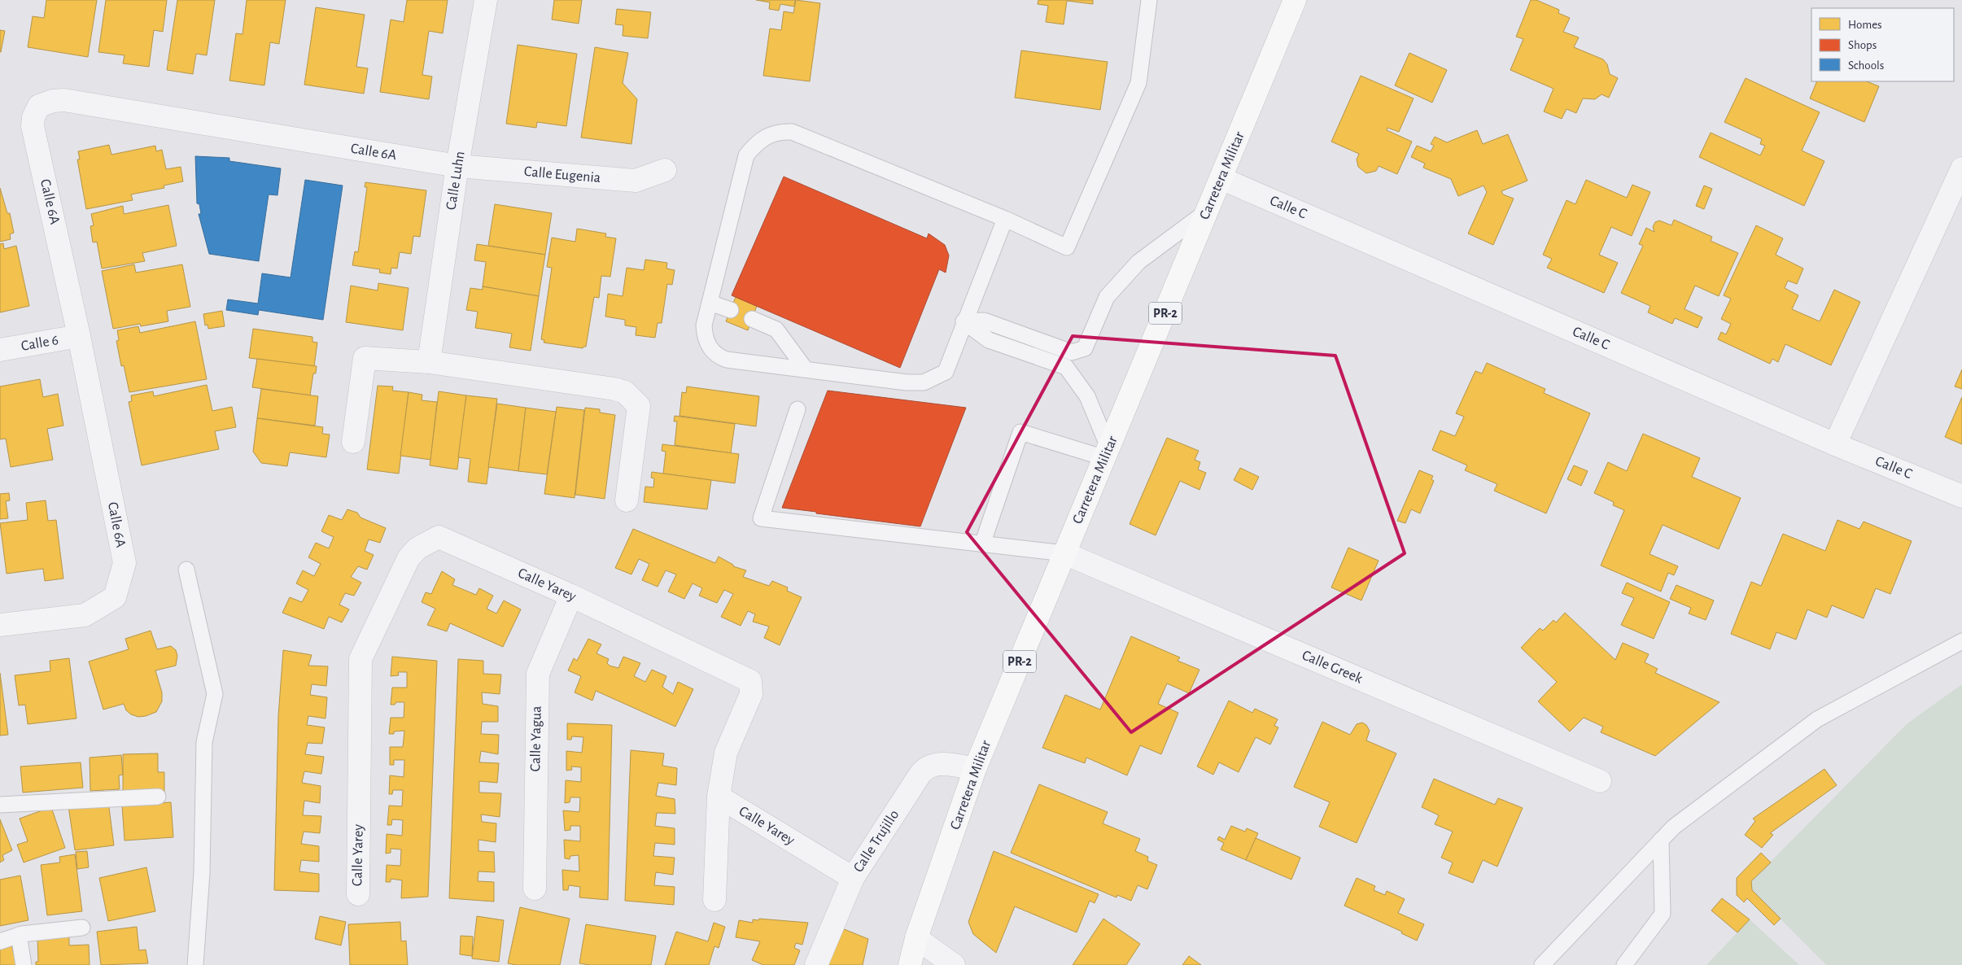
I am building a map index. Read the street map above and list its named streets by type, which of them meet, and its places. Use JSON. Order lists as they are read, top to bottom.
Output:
{
  "streets": {
    "main road": ["Carretera Militar", "PR-2"],
    "street": [
      "Calle 6A",
      "Calle Eugenia",
      "Calle Luhn",
      "Calle C",
      "Calle 6",
      "Calle Yarey",
      "Calle Greek",
      "Calle Yagua",
      "Calle Trujillo"
    ]
  },
  "crossings": [
    ["Calle 6A", "Calle Eugenia"],
    ["Calle 6A", "Calle Luhn"],
    ["Calle 6A", "Calle 6"],
    ["Calle Eugenia", "Calle Luhn"],
    ["Carretera Militar", "Calle C"],
    ["Carretera Militar", "Calle Greek"],
    ["Carretera Militar", "Calle Trujillo"],
    ["Calle Yarey", "Calle Yagua"],
    ["Calle Yarey", "Calle Trujillo"]
  ],
  "legend": ["Homes", "Shops", "Schools"]
}
